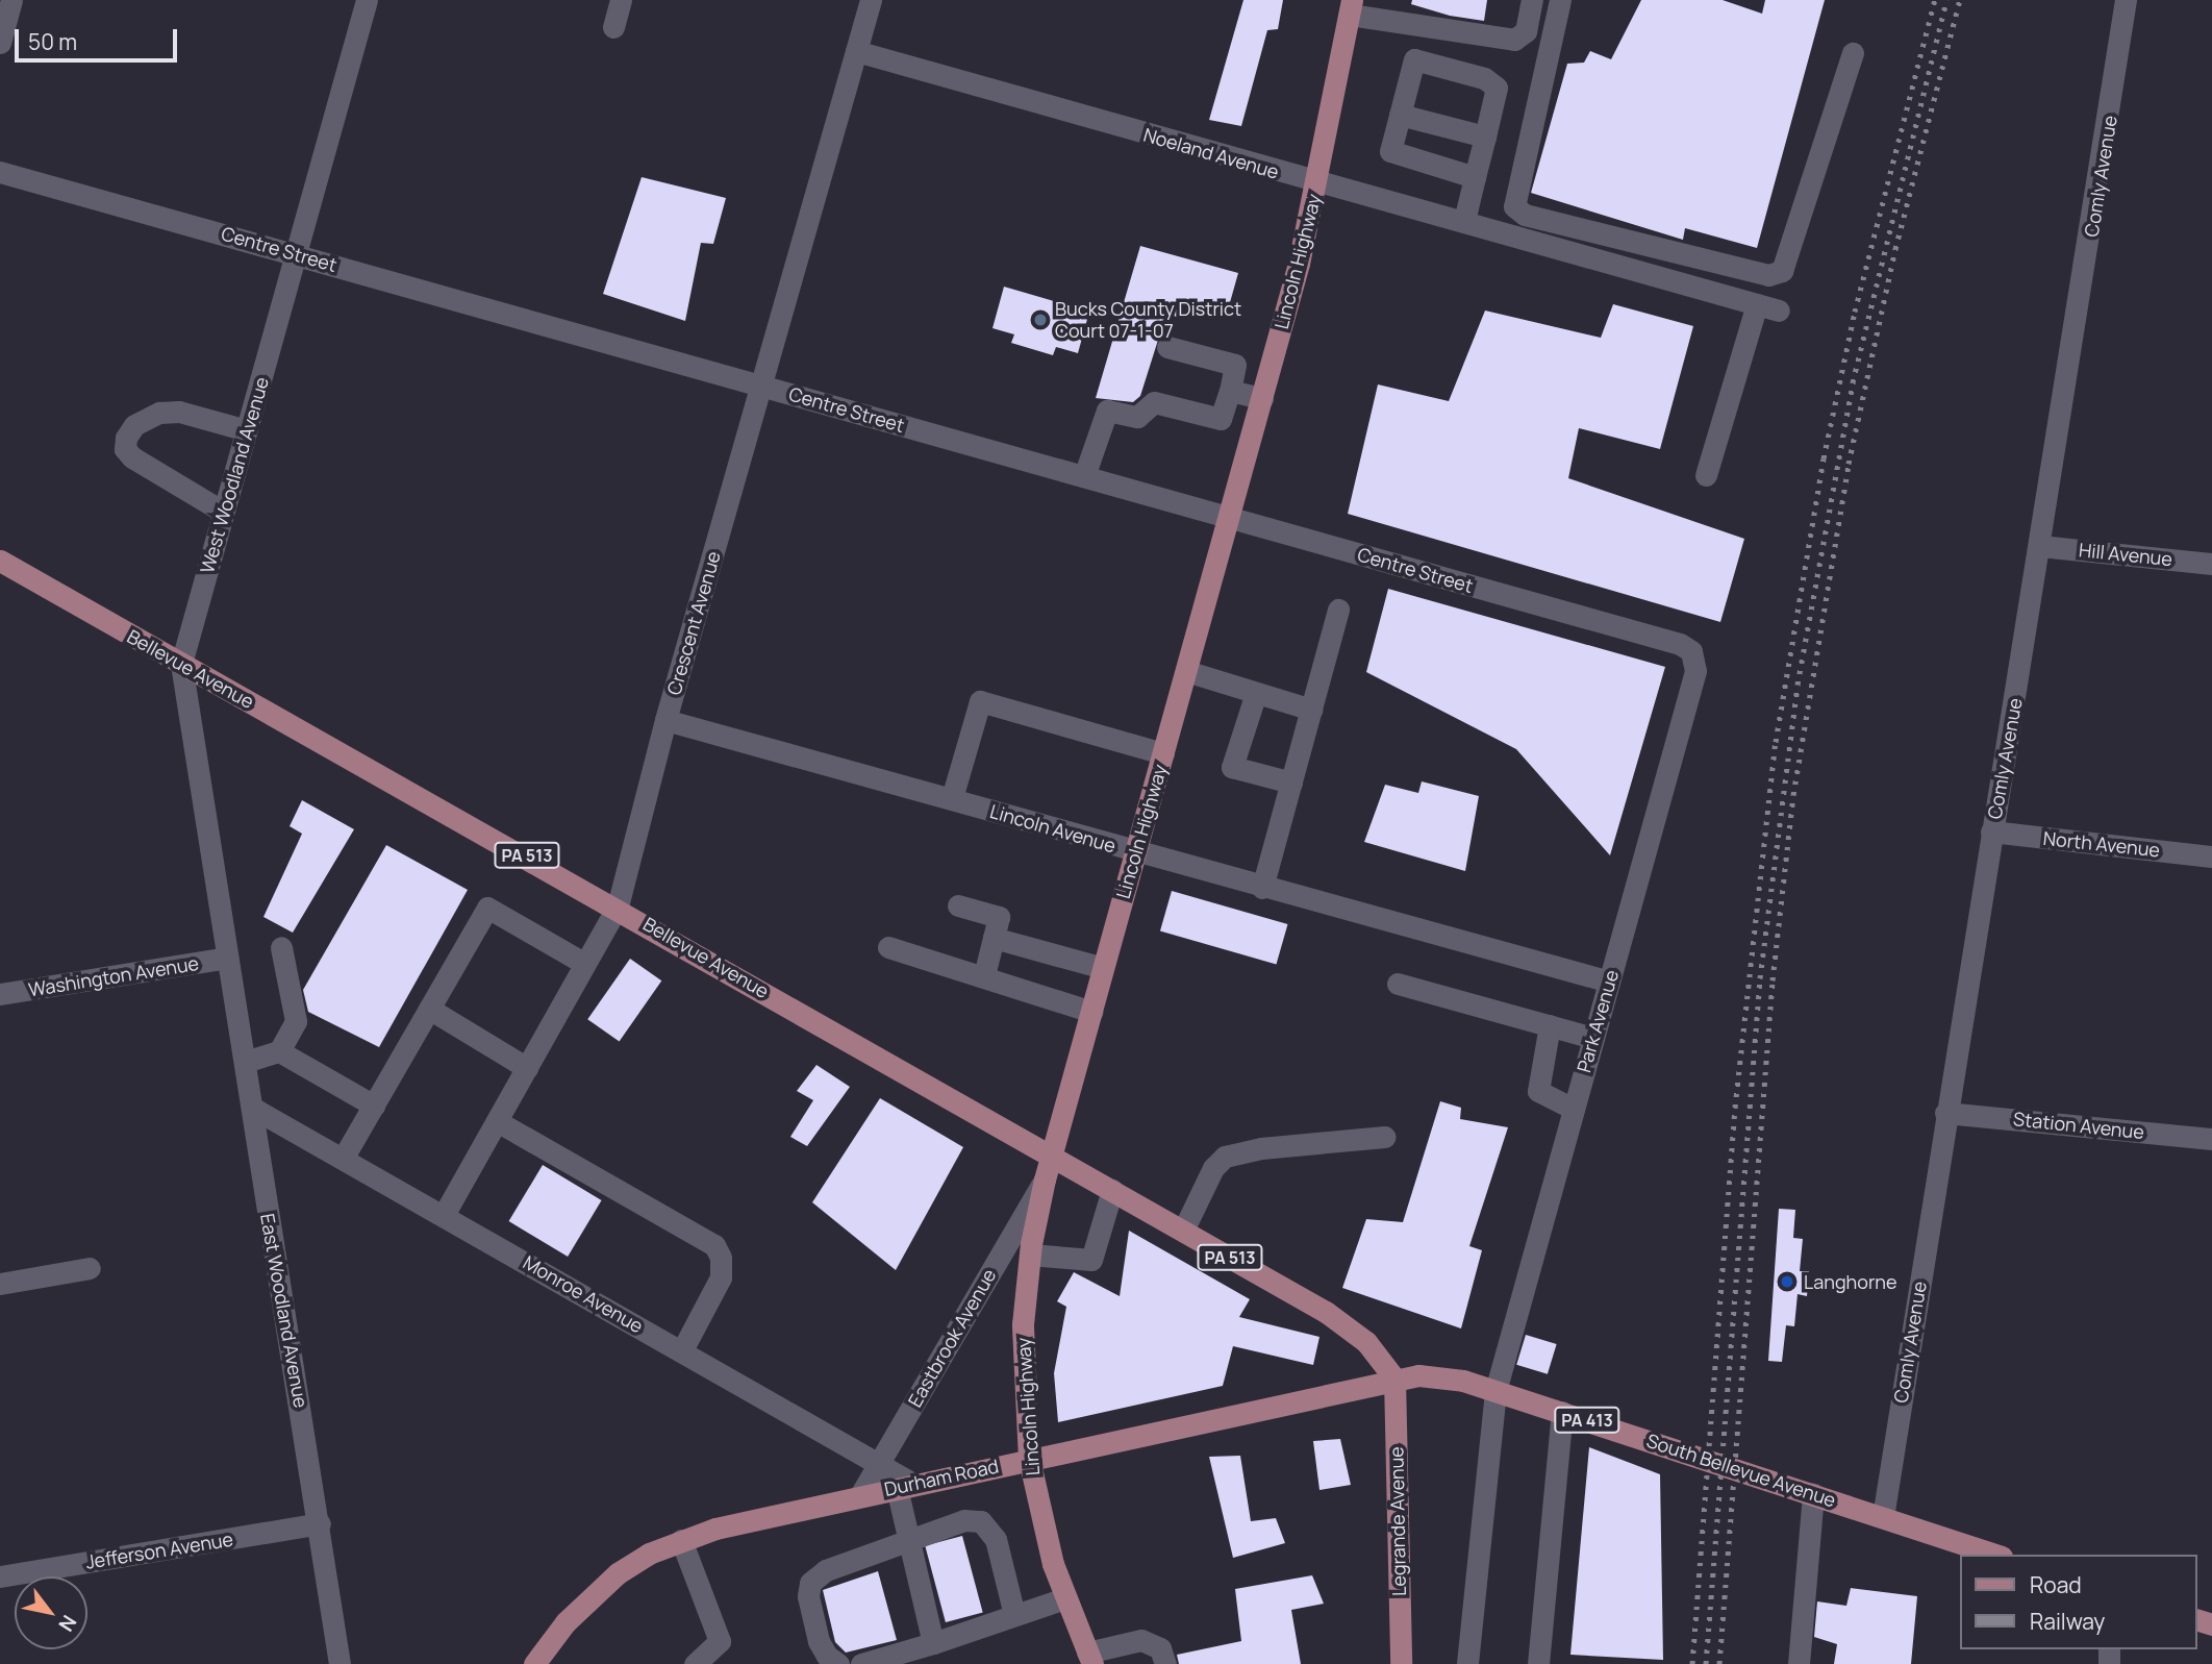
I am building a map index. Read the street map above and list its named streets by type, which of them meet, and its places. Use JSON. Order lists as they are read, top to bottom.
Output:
{
  "streets": {
    "main road": [
      "Lincoln Highway",
      "Bellevue Avenue",
      "PA 513",
      "PA 413",
      "South Bellevue Avenue",
      "Durham Road",
      "Legrande Avenue"
    ],
    "street": [
      "Noeland Avenue",
      "Comly Avenue",
      "Centre Street",
      "West Woodland Avenue",
      "Hill Avenue",
      "Crescent Avenue",
      "Lincoln Avenue",
      "North Avenue",
      "Washington Avenue",
      "Park Avenue",
      "Station Avenue",
      "Monroe Avenue",
      "East Woodland Avenue",
      "Eastbrook Avenue",
      "Jefferson Avenue"
    ]
  },
  "crossings": [
    ["Noeland Avenue", "Lincoln Highway"],
    ["Noeland Avenue", "Crescent Avenue"],
    ["Comly Avenue", "Hill Avenue"],
    ["Comly Avenue", "North Avenue"],
    ["Comly Avenue", "Station Avenue"],
    ["Comly Avenue", "South Bellevue Avenue"],
    ["Centre Street", "Lincoln Highway"],
    ["Centre Street", "West Woodland Avenue"],
    ["Centre Street", "Crescent Avenue"],
    ["Centre Street", "Park Avenue"],
    ["Lincoln Highway", "Bellevue Avenue"],
    ["Lincoln Highway", "Lincoln Avenue"],
    ["Lincoln Highway", "Eastbrook Avenue"],
    ["Lincoln Highway", "Durham Road"],
    ["West Woodland Avenue", "Bellevue Avenue"],
    ["West Woodland Avenue", "Washington Avenue"],
    ["West Woodland Avenue", "East Woodland Avenue"],
    ["Crescent Avenue", "Bellevue Avenue"],
    ["Crescent Avenue", "Lincoln Avenue"],
    ["Crescent Avenue", "Monroe Avenue"],
    ["Bellevue Avenue", "South Bellevue Avenue"],
    ["Bellevue Avenue", "Durham Road"],
    ["Bellevue Avenue", "Legrande Avenue"],
    ["Lincoln Avenue", "Park Avenue"],
    ["Washington Avenue", "East Woodland Avenue"],
    ["Park Avenue", "South Bellevue Avenue"],
    ["Monroe Avenue", "East Woodland Avenue"],
    ["Monroe Avenue", "Eastbrook Avenue"],
    ["Monroe Avenue", "Durham Road"],
    ["East Woodland Avenue", "Jefferson Avenue"],
    ["Eastbrook Avenue", "Durham Road"],
    ["South Bellevue Avenue", "Durham Road"],
    ["South Bellevue Avenue", "Legrande Avenue"],
    ["Durham Road", "Legrande Avenue"]
  ],
  "places": ["Bucks County District Court 07-1-07", "Langhorne"],
  "legend": ["Road", "Railway"],
  "scale_bar": "50 m",
  "north": "bottom right"
}
